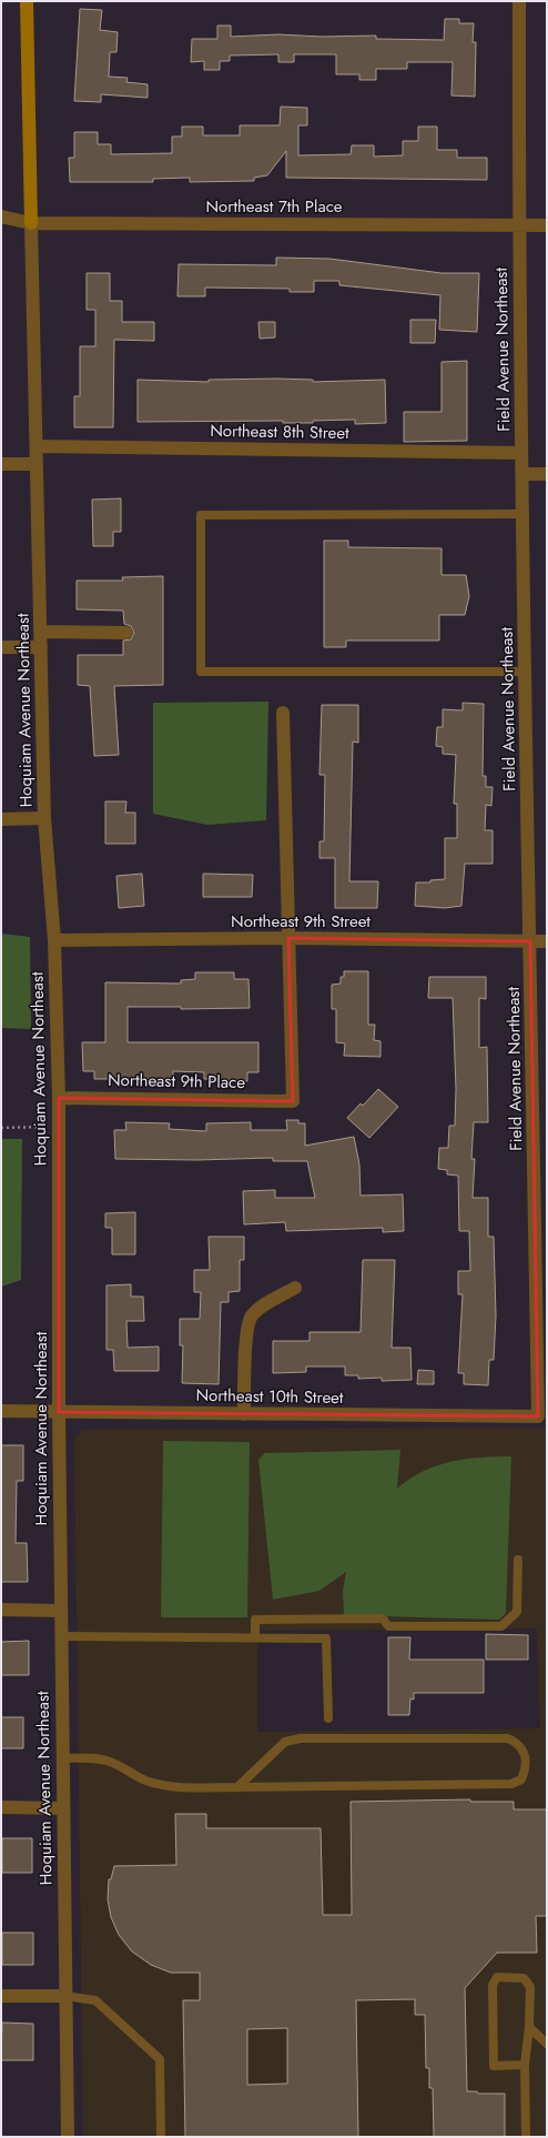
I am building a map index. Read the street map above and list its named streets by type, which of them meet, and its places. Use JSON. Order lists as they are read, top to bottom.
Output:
{
  "streets": {
    "street": [
      "Northeast 7th Place",
      "Field Avenue Northeast",
      "Northeast 8th Street",
      "Hoquiam Avenue Northeast",
      "Northeast 9th Street",
      "Northeast 9th Place",
      "Northeast 10th Street"
    ]
  },
  "crossings": [
    ["Northeast 7th Place", "Field Avenue Northeast"],
    ["Northeast 7th Place", "Hoquiam Avenue Northeast"],
    ["Field Avenue Northeast", "Northeast 8th Street"],
    ["Field Avenue Northeast", "Northeast 9th Street"],
    ["Field Avenue Northeast", "Northeast 10th Street"],
    ["Northeast 8th Street", "Hoquiam Avenue Northeast"],
    ["Hoquiam Avenue Northeast", "Northeast 9th Street"],
    ["Hoquiam Avenue Northeast", "Northeast 9th Place"],
    ["Hoquiam Avenue Northeast", "Northeast 10th Street"],
    ["Northeast 9th Street", "Northeast 9th Place"]
  ]
}
